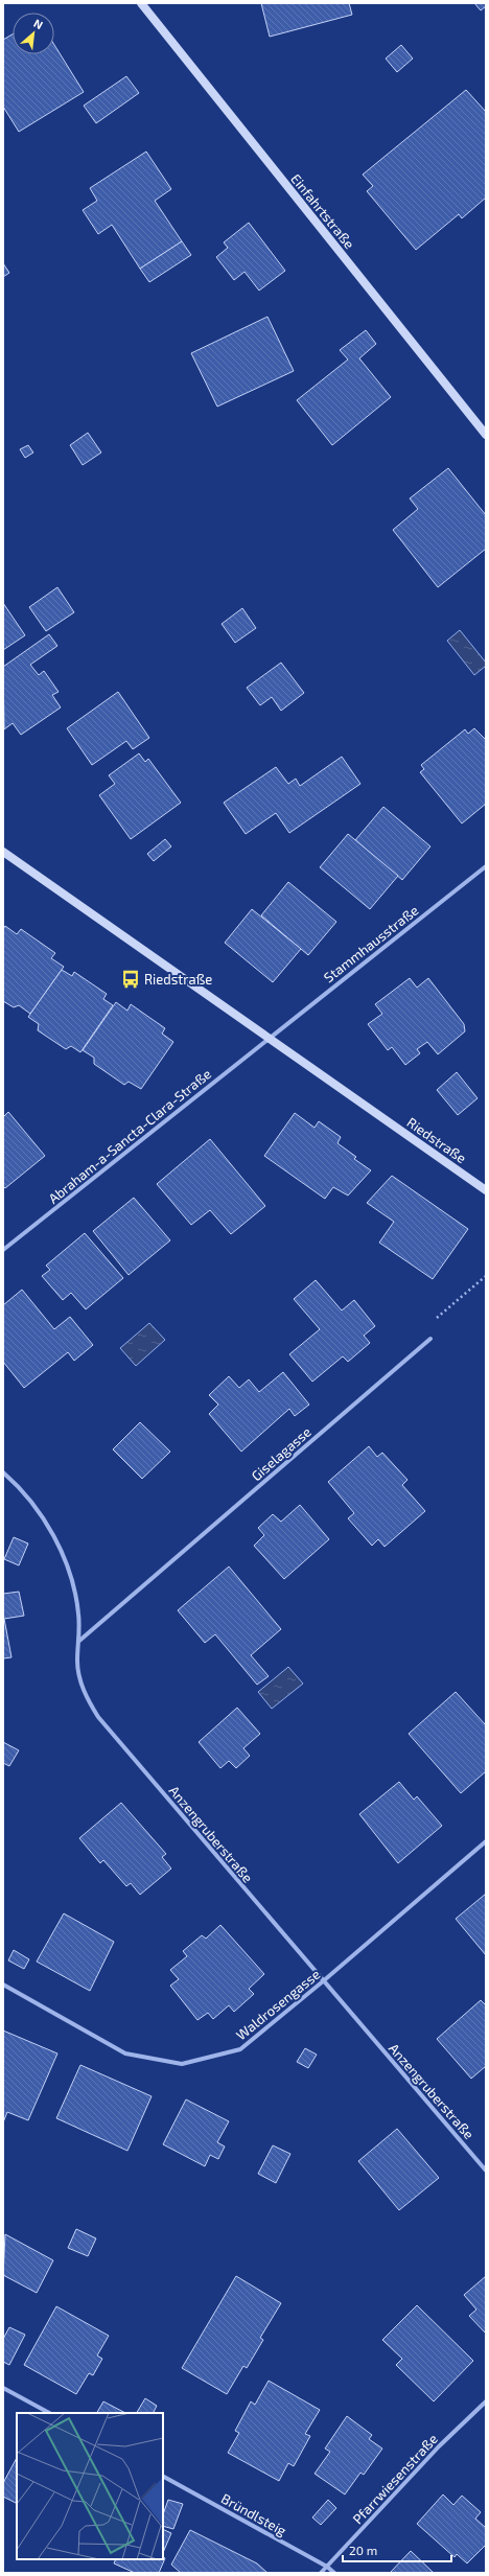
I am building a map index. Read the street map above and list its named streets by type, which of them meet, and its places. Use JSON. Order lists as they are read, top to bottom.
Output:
{
  "streets": {
    "street": [
      "Einfahrtstraße",
      "Stammhausstraße",
      "Abraham-a-Sancta-Clara-Straße",
      "Riedstraße",
      "Giselagasse",
      "Anzengruberstraße",
      "Waldrosengasse",
      "Pfarrwiesenstraße",
      "Bründlsteig"
    ]
  },
  "crossings": [
    ["Stammhausstraße", "Abraham-a-Sancta-Clara-Straße"],
    ["Stammhausstraße", "Riedstraße"],
    ["Abraham-a-Sancta-Clara-Straße", "Riedstraße"],
    ["Giselagasse", "Anzengruberstraße"],
    ["Anzengruberstraße", "Waldrosengasse"],
    ["Pfarrwiesenstraße", "Bründlsteig"]
  ],
  "places": {
    "bus stop": ["Riedstraße"]
  },
  "scale_bar": "20 m",
  "north": "top right"
}
